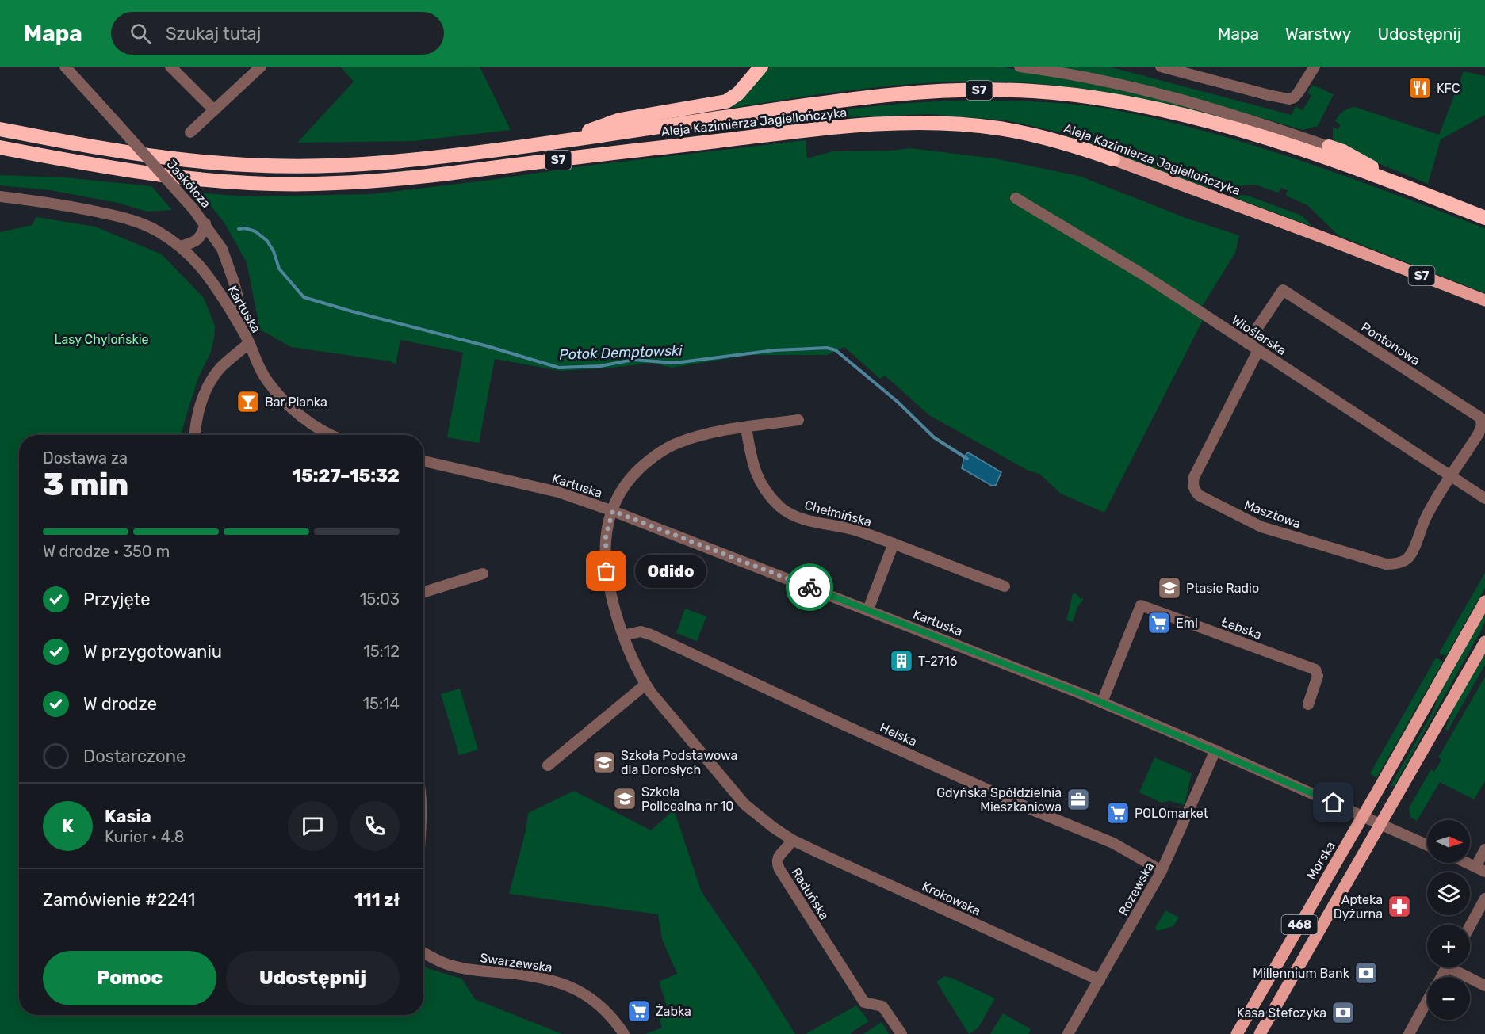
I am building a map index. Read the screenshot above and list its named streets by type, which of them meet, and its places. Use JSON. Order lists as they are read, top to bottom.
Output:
{
  "streets": {
    "highway": ["S7", "Aleja Kazimierza Jagiellończyka"],
    "main road": ["Morska", "468"],
    "street": [
      "Jaskółcza",
      "Kartuska",
      "Wioślarska",
      "Pontonowa",
      "Chełmińska",
      "Masztowa",
      "Łebska",
      "Helska",
      "Rozewska",
      "Raduńska",
      "Krokowska",
      "Swarzewska"
    ]
  },
  "crossings": [
    ["Jaskółcza", "Kartuska"],
    ["Kartuska", "Łebska"],
    ["Kartuska", "Morska"],
    ["Kartuska", "Rozewska"],
    ["Kartuska", "468"],
    ["Wioślarska", "Pontonowa"],
    ["Wioślarska", "Masztowa"],
    ["Pontonowa", "Masztowa"],
    ["Helska", "Rozewska"],
    ["Rozewska", "Krokowska"],
    ["Raduńska", "Krokowska"]
  ],
  "water": ["Potok Demptowski"],
  "parks": ["Lasy Chylońskie"],
  "places": {
    "restaurant": ["KFC"],
    "bar": ["Bar Pianka"],
    "other": ["Odido"],
    "school or university": ["Ptasie Radio", "Szkoła Podstawowa dla Dorosłych", "Szkoła Policealna nr 10"],
    "supermarket": ["Emi", "POLOmarket", "Żabka"],
    "building": ["T-2716"],
    "office": ["Gdyńska Spółdzielnia Mieszkaniowa"],
    "pharmacy": ["Apteka Dyżurna"],
    "bank": ["Millennium Bank", "Kasa Stefczyka"]
  },
  "north": "right",
  "page": {
    "header": "Mapa",
    "search": "Szukaj tutaj",
    "nav": ["Mapa", "Warstwy", "Udostępnij"],
    "heading": ["3 min", "Dostawa za", "15:27–15:32"],
    "panel": [
      "Kasia",
      "Kurier · 4.8",
      "Zamówienie #2241",
      "111 zł"
    ],
    "bar": "W drodze · 350 m",
    "bubble": "Odido",
    "list": [
      ["Przyjęte", "15:03"],
      ["W przygotowaniu", "15:12"],
      ["W drodze", "15:14"],
      "Dostarczone"
    ],
    "round": "K",
    "map_buttons": ["+", "−"],
    "buttons": ["Pomoc", "Udostępnij"]
  }
}
